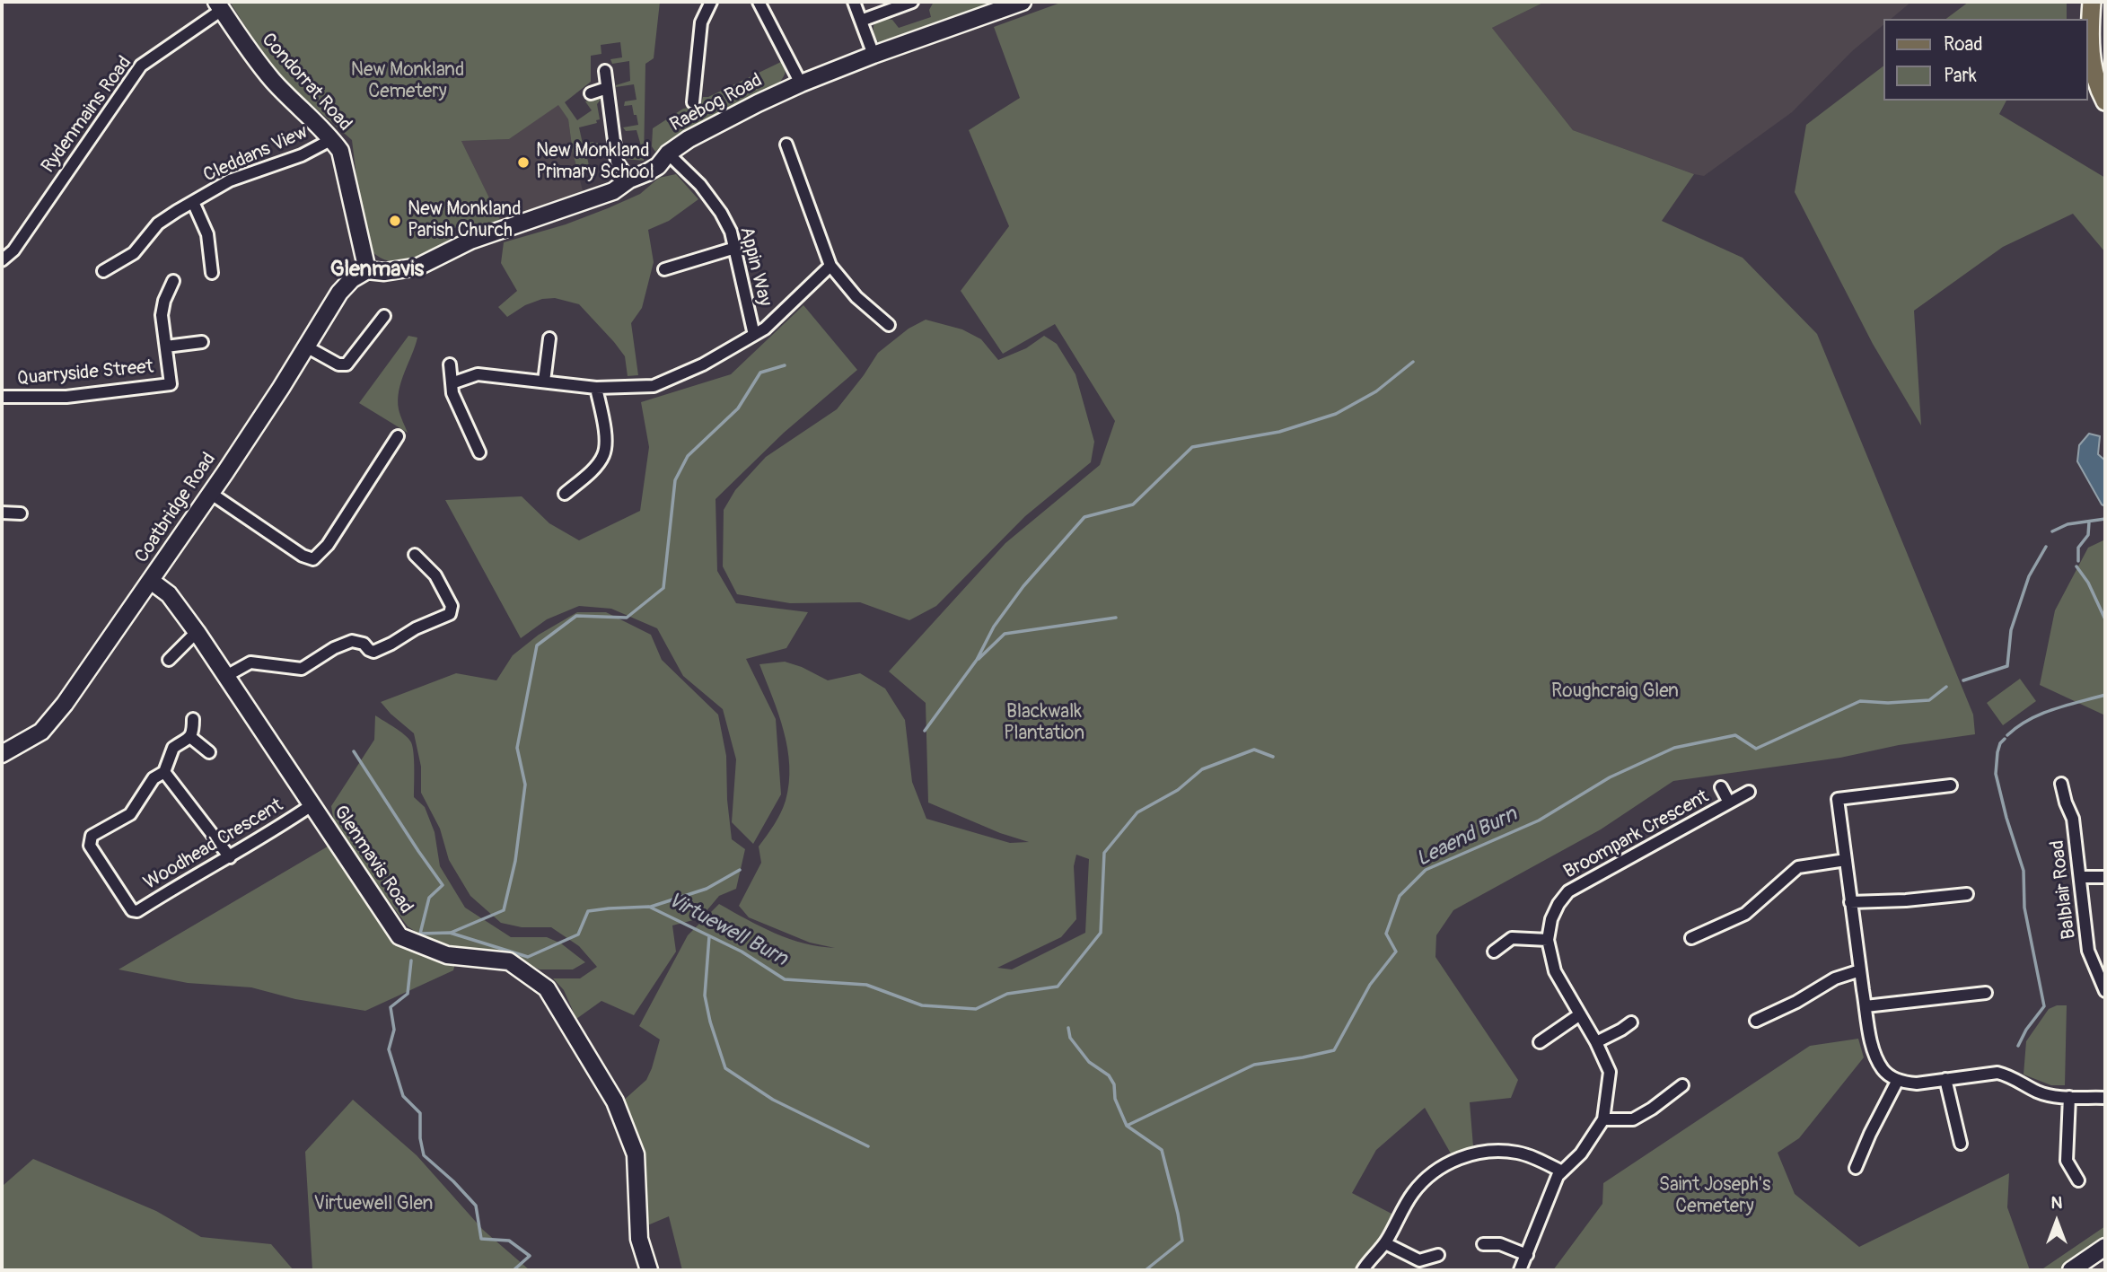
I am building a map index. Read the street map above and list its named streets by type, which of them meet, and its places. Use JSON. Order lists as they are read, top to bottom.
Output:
{
  "streets": {
    "main road": [
      "Condorrat Road",
      "Raebog Road",
      "Coatbridge Road",
      "Glenmavis Road"
    ],
    "street": [
      "Rydenmains Road",
      "Cleddans View",
      "Appin Way",
      "Quarryside Street",
      "Broompark Crescent",
      "Woodhead Crescent",
      "Balblair Road"
    ]
  },
  "crossings": [
    ["Condorrat Road", "Raebog Road"],
    ["Condorrat Road", "Rydenmains Road"],
    ["Condorrat Road", "Cleddans View"],
    ["Condorrat Road", "Coatbridge Road"],
    ["Raebog Road", "Appin Way"],
    ["Raebog Road", "Coatbridge Road"],
    ["Coatbridge Road", "Glenmavis Road"],
    ["Woodhead Crescent", "Glenmavis Road"]
  ],
  "districts": ["Glenmavis"],
  "water": ["Leaend Burn", "Virtuewell Burn"],
  "parks": [
    "New Monkland Cemetery",
    "Roughcraig Glen",
    "Blackwalk Plantation",
    "Saint Joseph's Cemetery",
    "Virtuewell Glen"
  ],
  "places": ["New Monkland Primary School", "New Monkland Parish Church"],
  "legend": ["Road", "Park"],
  "north": "top"
}
